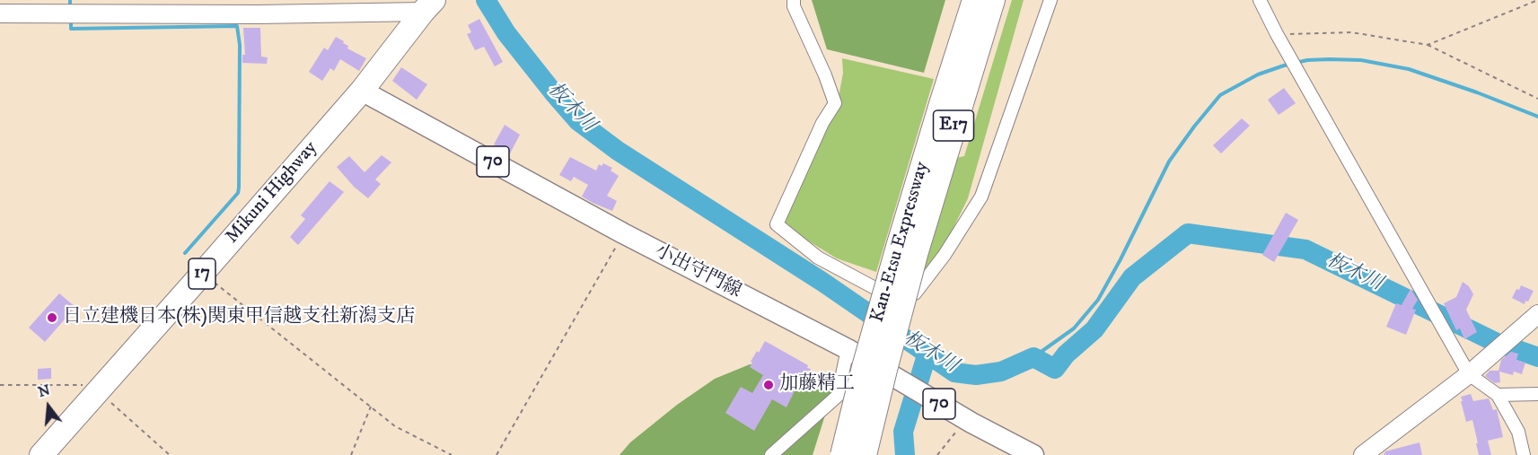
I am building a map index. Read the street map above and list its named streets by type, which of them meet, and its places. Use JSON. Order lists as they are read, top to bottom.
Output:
{
  "streets": {
    "highway": [
      "E17",
      "Mikuni Highway",
      "Kan-Etsu Expressway",
      "17"
    ],
    "main road": ["70", "小出守門線"]
  },
  "crossings": [
    ["Mikuni Highway", "小出守門線"]
  ],
  "water": ["板木川"],
  "places": ["日立建機日本(株)関東甲信越支社新潟支店", "加藤精工"],
  "north": "top"
}
